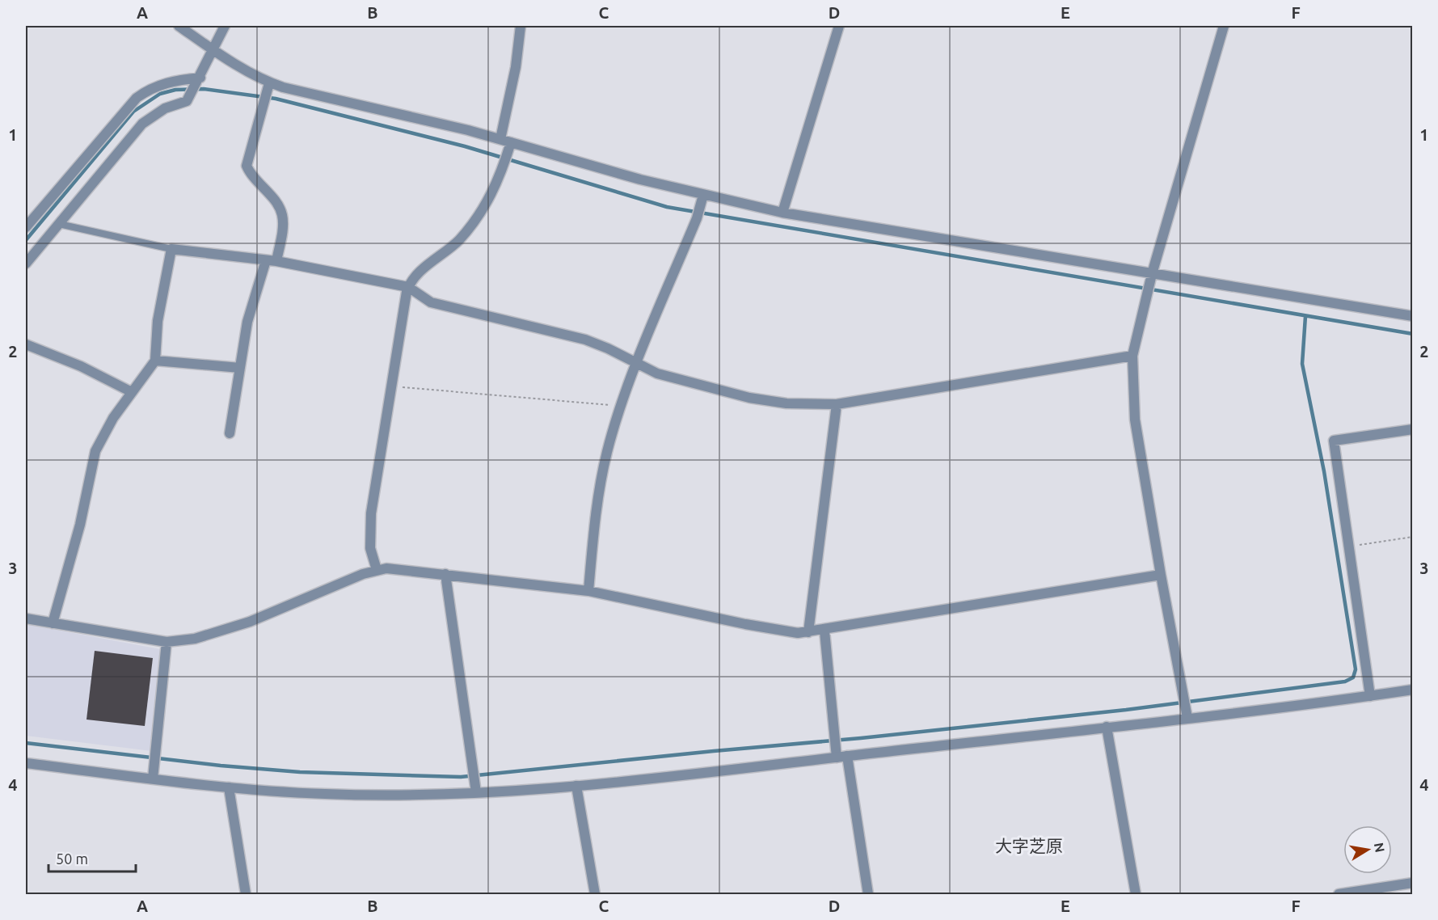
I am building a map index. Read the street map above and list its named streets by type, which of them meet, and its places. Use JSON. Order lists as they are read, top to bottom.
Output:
{
  "districts": ["大字芝原"],
  "scale_bar": "50 m",
  "north": "right",
  "grid": {
    "columns": [
      "A",
      "B",
      "C",
      "D",
      "E",
      "F"
    ],
    "rows": [
      "1",
      "2",
      "3",
      "4"
    ]
  }
}
